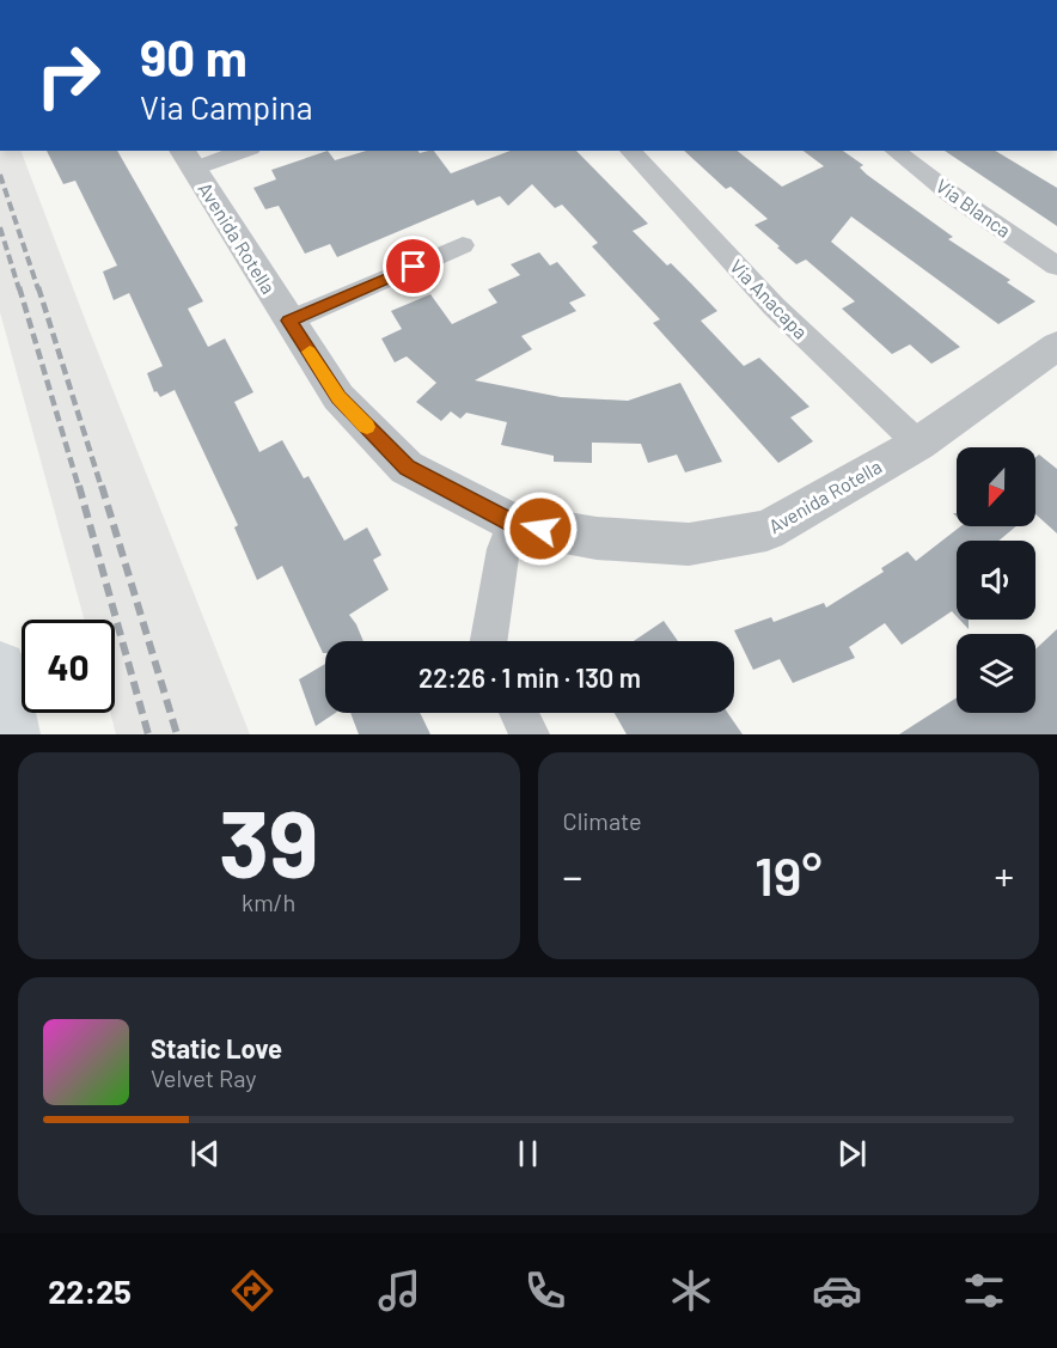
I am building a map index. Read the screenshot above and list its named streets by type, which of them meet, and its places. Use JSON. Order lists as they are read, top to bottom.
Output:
{
  "streets": {
    "street": ["Via Blanca", "Avenida Rotella", "Via Anacapa"]
  },
  "crossings": [
    ["Avenida Rotella", "Via Anacapa"]
  ],
  "north": "bottom",
  "page": {
    "turn": ["90 m", "Via Campina"],
    "limit": "40",
    "trip": "22:26 · 1 min · 130 m",
    "tile": [
      ["39", "km/h"],
      "Climate"
    ],
    "heat": ["−", "19°", "+"],
    "song": ["Static Love", "Velvet Ray"],
    "tabs": "22:25"
  }
}
